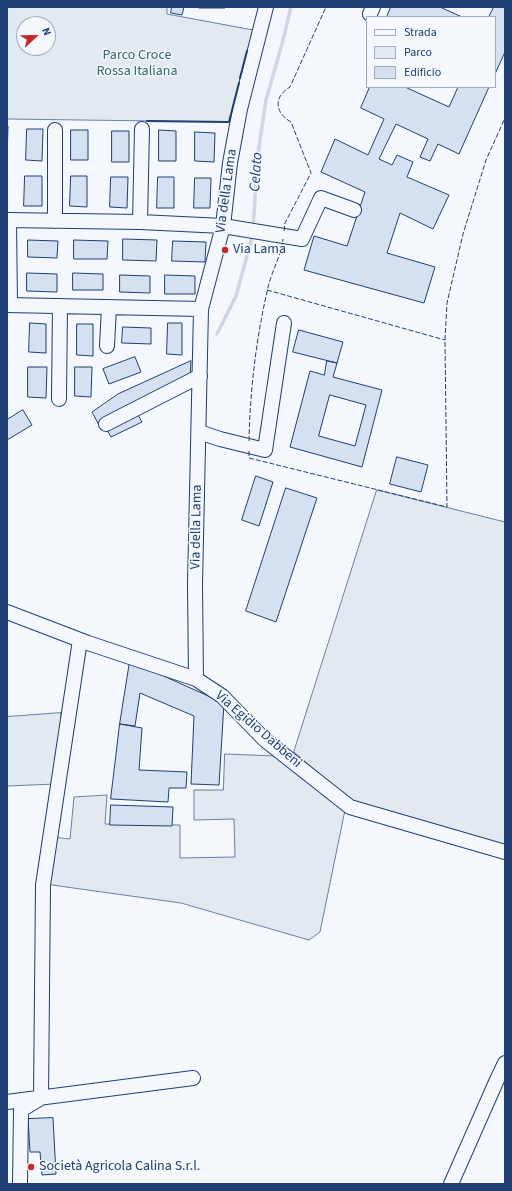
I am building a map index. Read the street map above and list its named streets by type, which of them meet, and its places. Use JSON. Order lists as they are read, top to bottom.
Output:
{
  "streets": {
    "street": ["Via della Lama", "Via Egidio Dabbeni"]
  },
  "crossings": [
    ["Via della Lama", "Via Egidio Dabbeni"]
  ],
  "water": ["Celato"],
  "parks": ["Parco Croce Rossa Italiana"],
  "places": ["Via Lama", "Società Agricola Calina S.r.l."],
  "legend": ["Strada", "Parco", "Edificio"],
  "north": "right"
}
